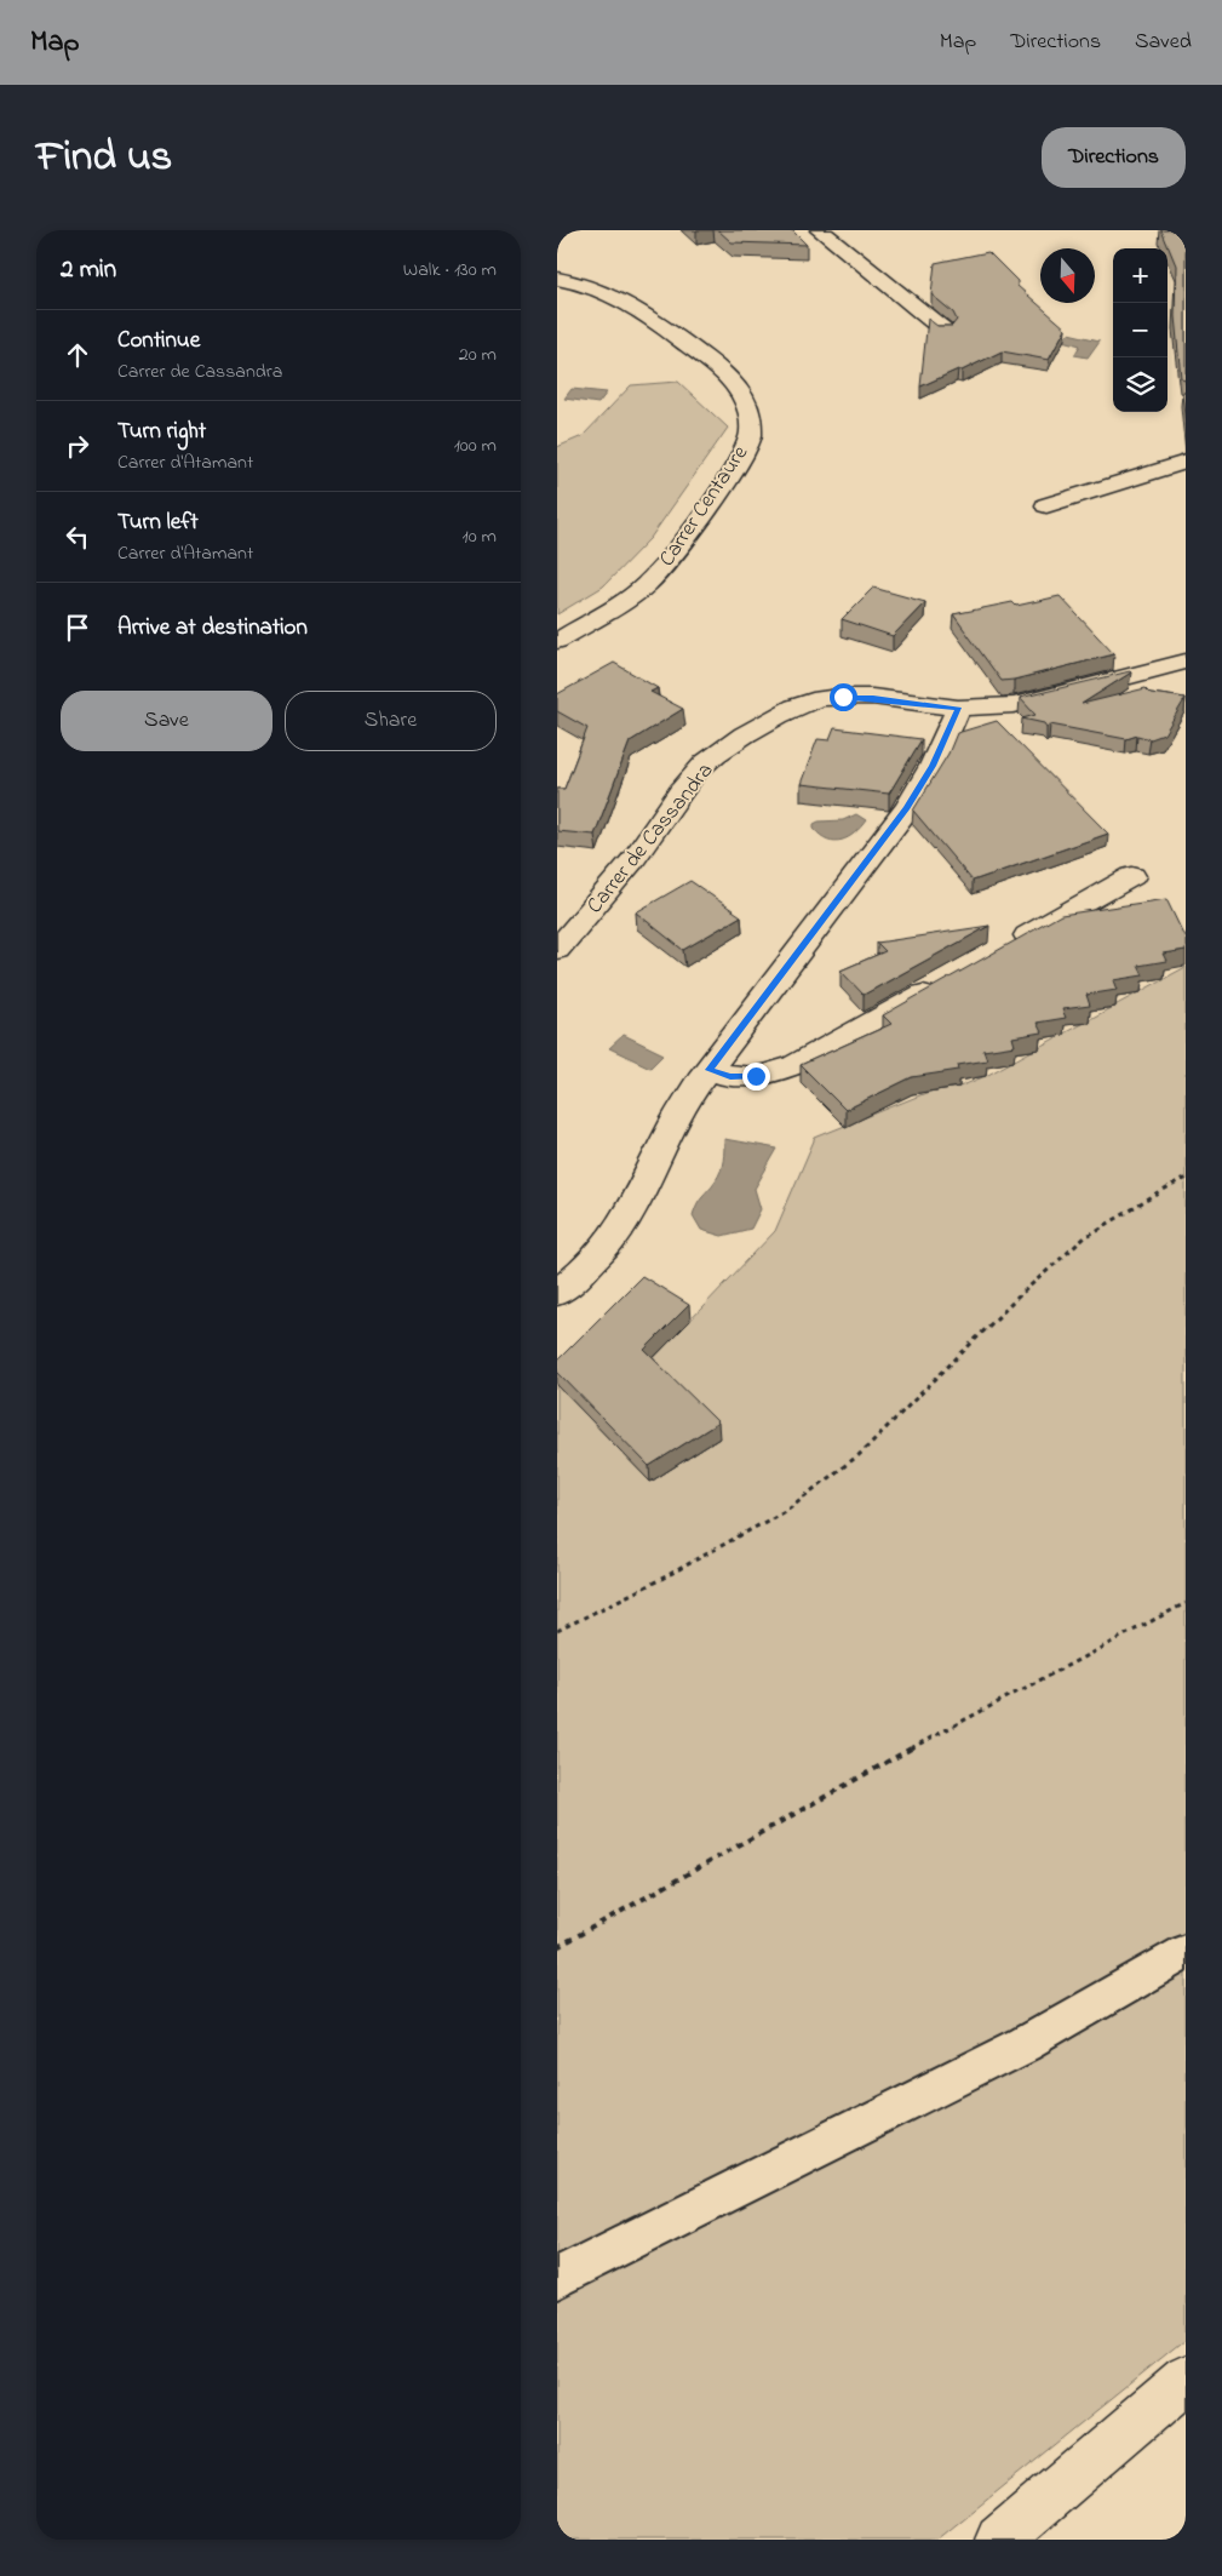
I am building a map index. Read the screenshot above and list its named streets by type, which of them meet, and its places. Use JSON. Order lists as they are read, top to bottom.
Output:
{
  "streets": {
    "street": ["Carrer Centaure", "Carrer de Cassandra"]
  },
  "north": "bottom",
  "page": {
    "header": "Map",
    "nav": ["Map", "Directions", "Saved"],
    "title": "Find us",
    "buttons": [
      "Directions",
      ["Save", "Share"]
    ],
    "heading": ["2 min", "Walk · 130 m"],
    "map_buttons": ["+", "−"],
    "list": [
      ["Continue", "Carrer de Cassandra", "20 m"],
      ["Turn right", "Carrer d'Atamant", "100 m"],
      ["Turn left", "Carrer d'Atamant", "10 m"],
      "Arrive at destination"
    ]
  }
}
